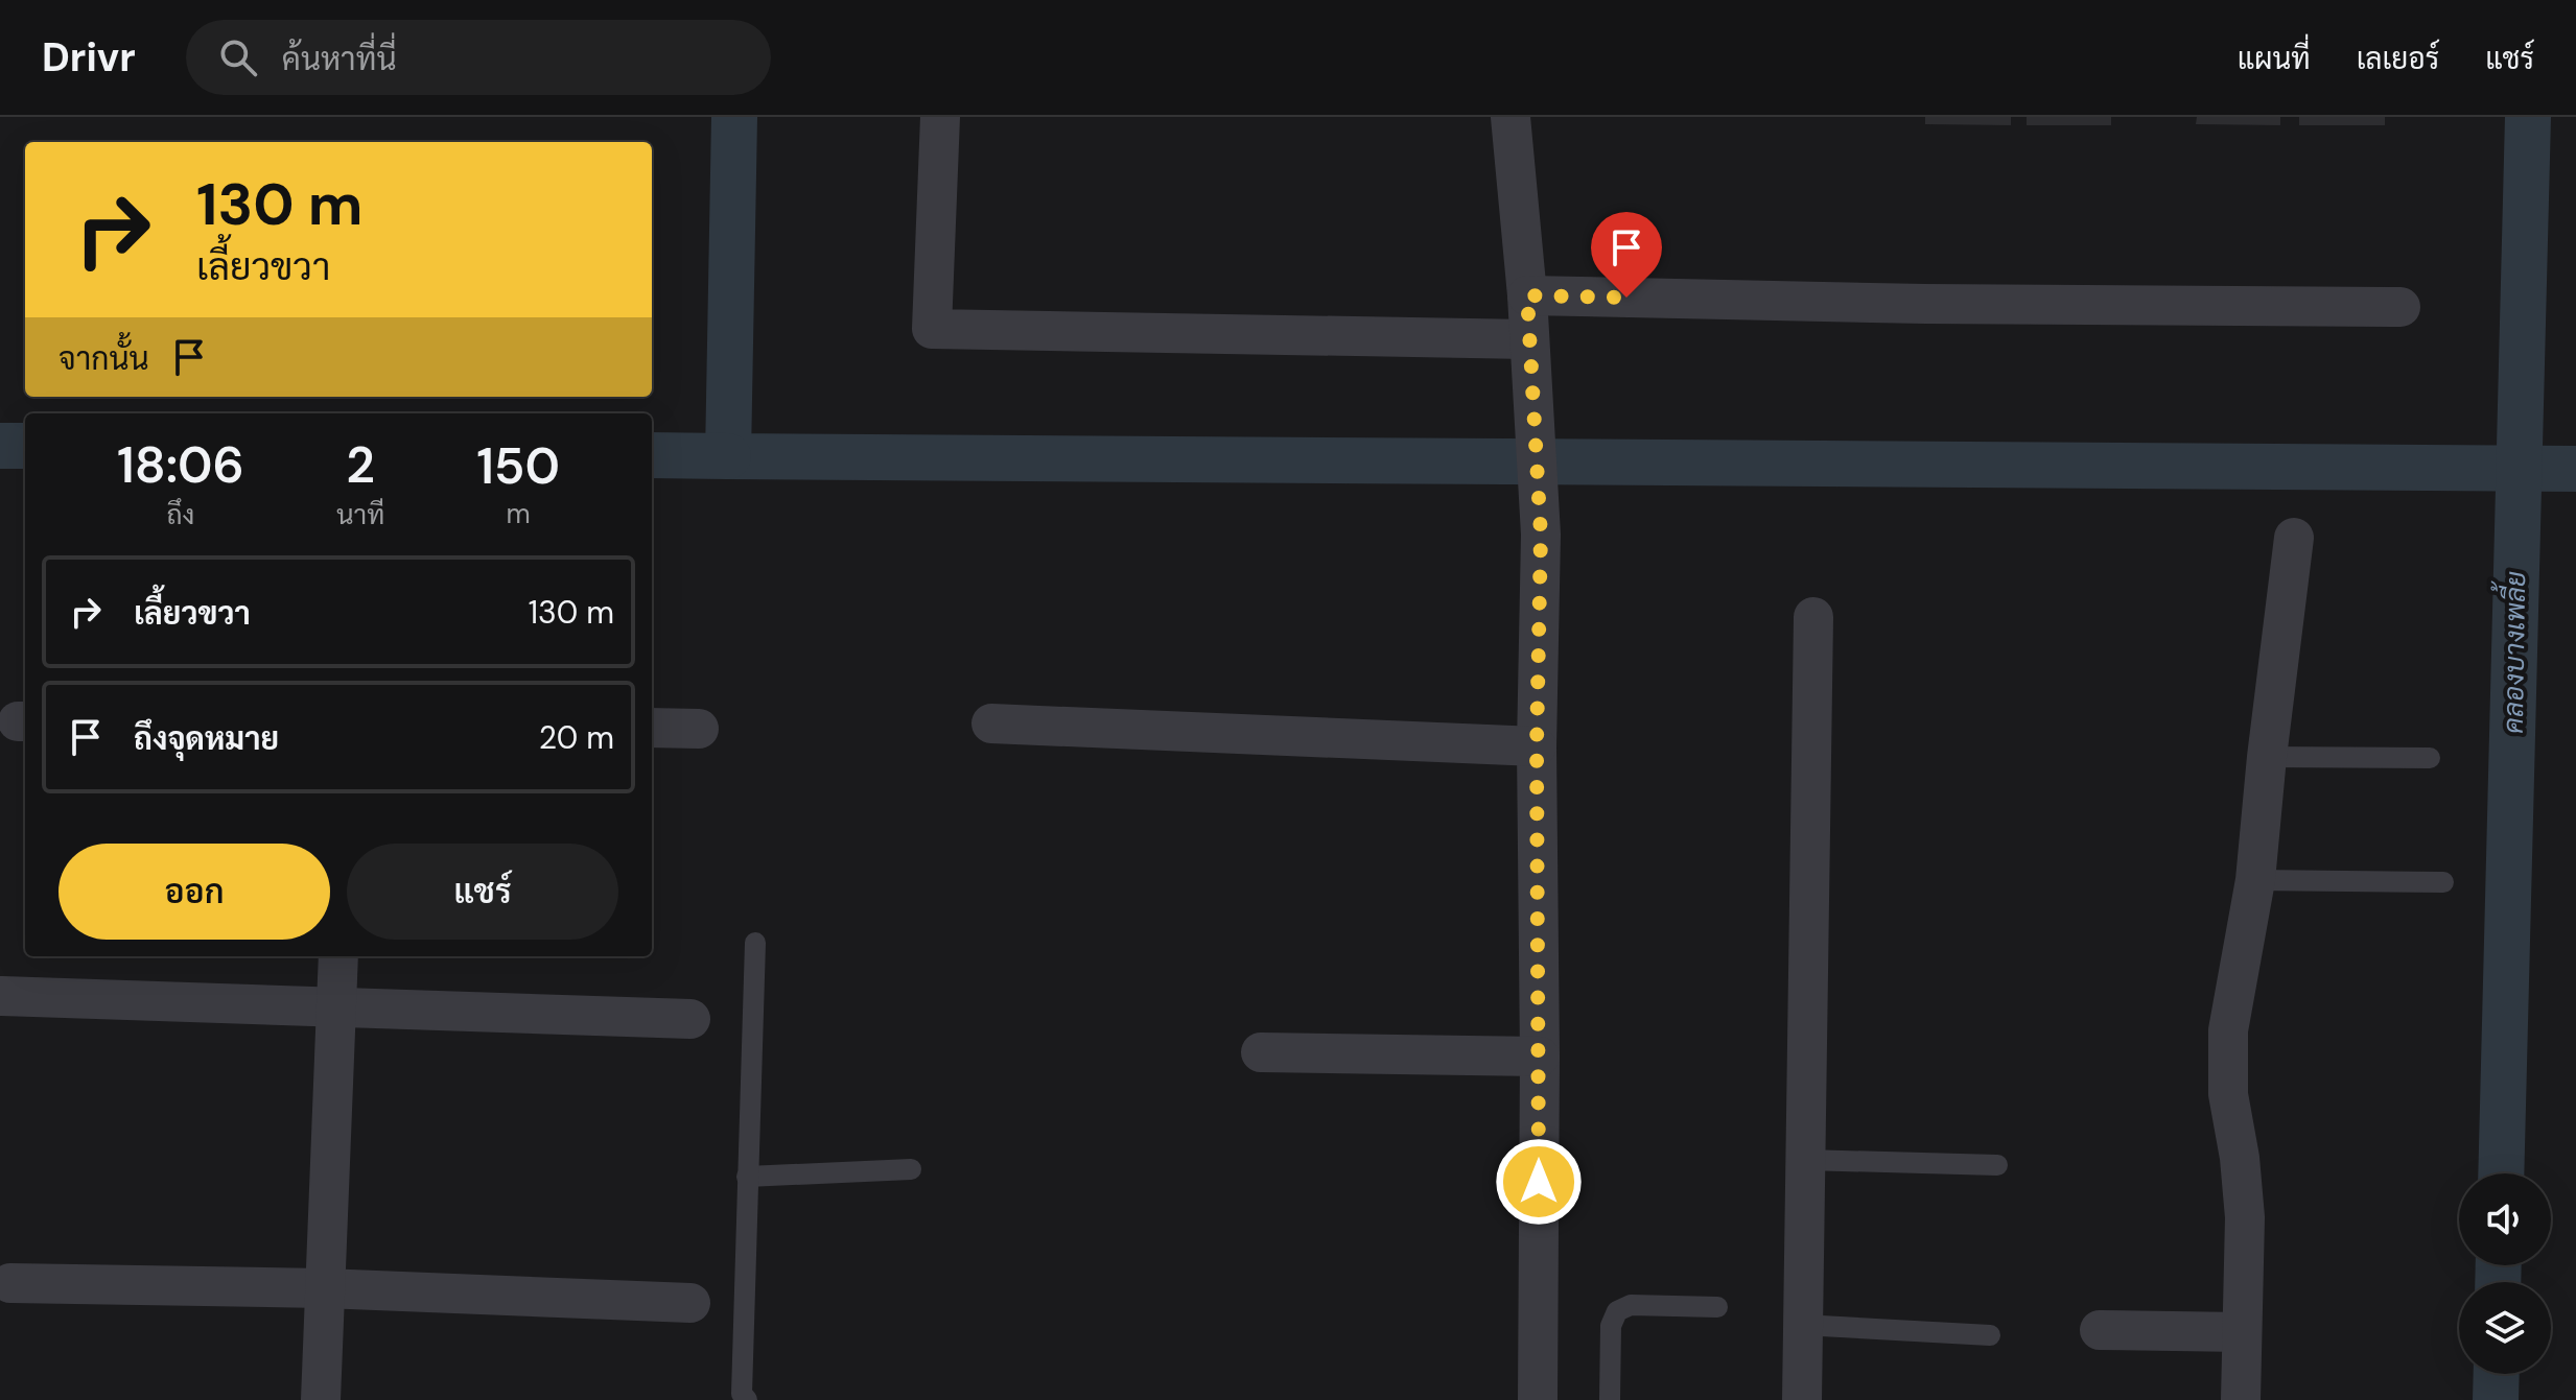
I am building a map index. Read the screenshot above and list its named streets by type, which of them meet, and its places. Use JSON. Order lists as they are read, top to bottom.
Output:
{
  "water": ["คลองบางเพลี้ย"],
  "page": {
    "header": "Drivr",
    "search": "ค้นหาที่นี่",
    "nav": ["แผนที่", "เลเยอร์", "แชร์"],
    "turn": ["130 m", "เลี้ยวขวา"],
    "then": "จากนั้น",
    "eta": [
      "18:06",
      "ถึง",
      "2",
      "นาที",
      "150",
      "m"
    ],
    "list": [
      {
        "name": "เลี้ยวขวา",
        "value": "130 m"
      },
      {
        "name": "ถึงจุดหมาย",
        "value": "20 m"
      }
    ],
    "buttons": ["ออก", "แชร์"]
  }
}
